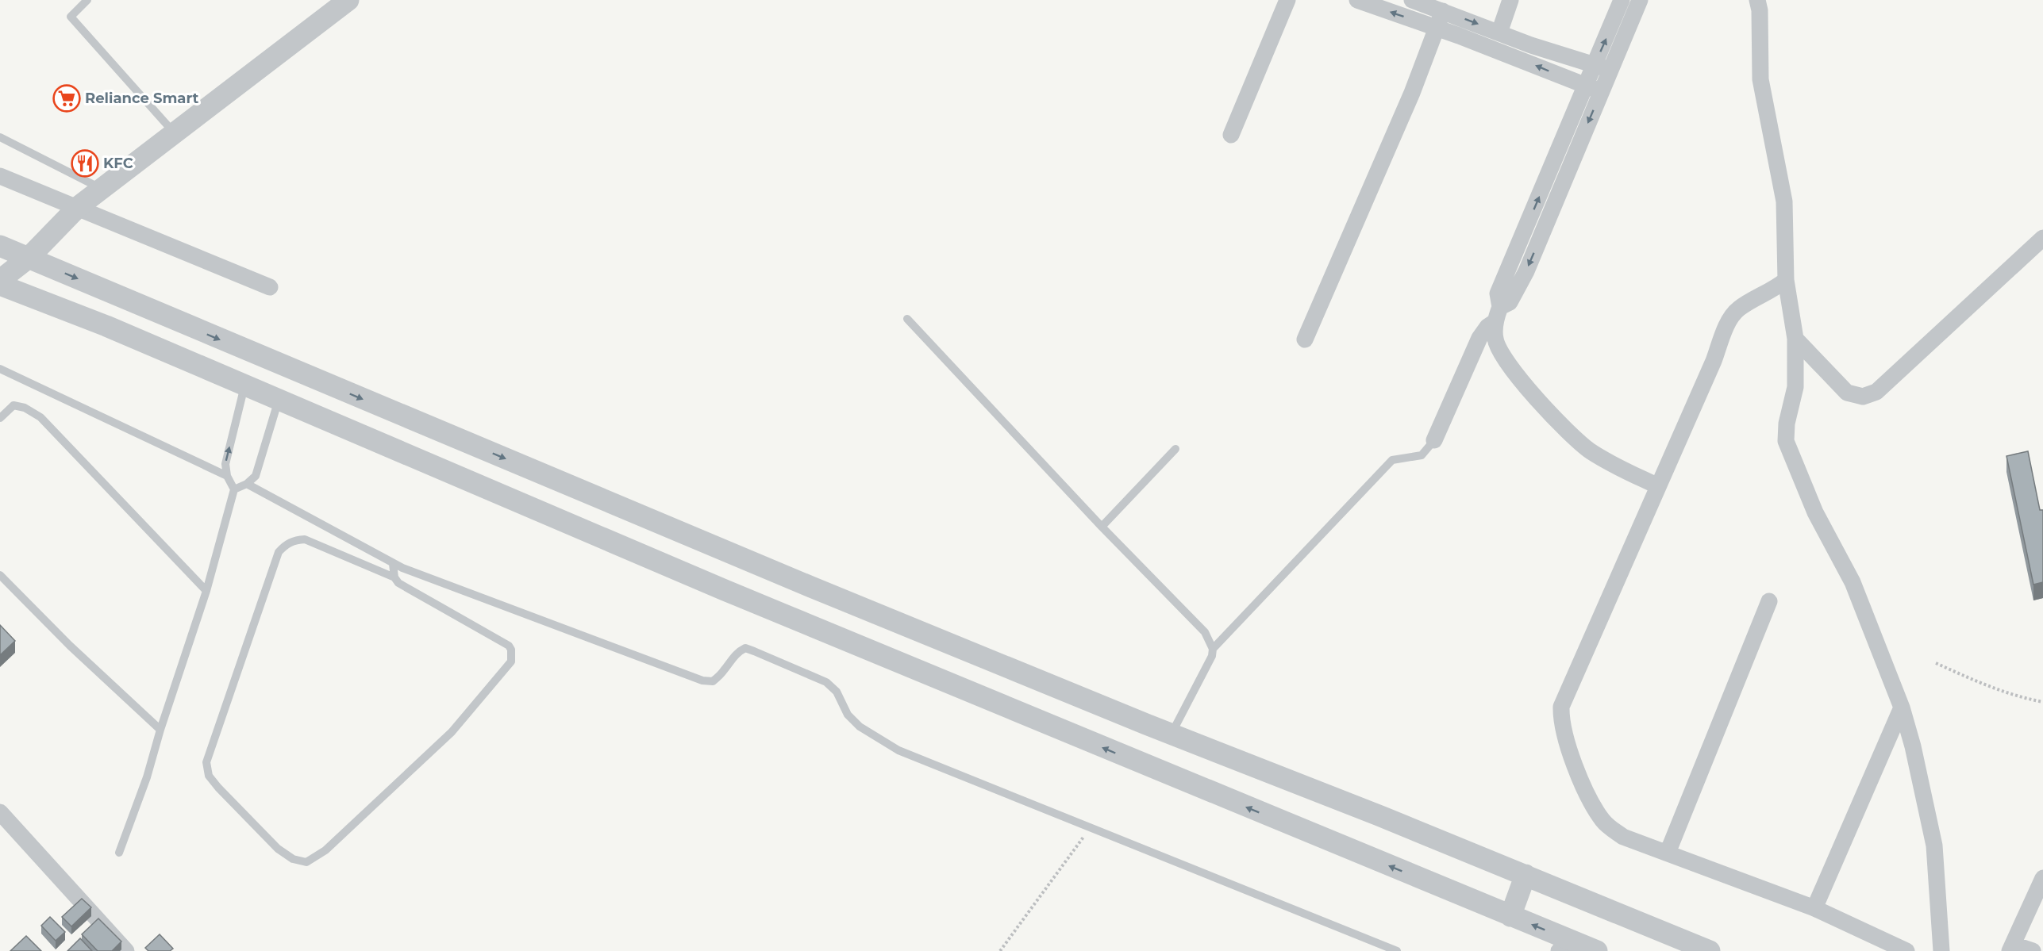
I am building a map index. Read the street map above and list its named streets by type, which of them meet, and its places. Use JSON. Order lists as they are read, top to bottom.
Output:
{
  "places": {
    "supermarket": ["Reliance Smart"],
    "restaurant": ["KFC"]
  }
}
